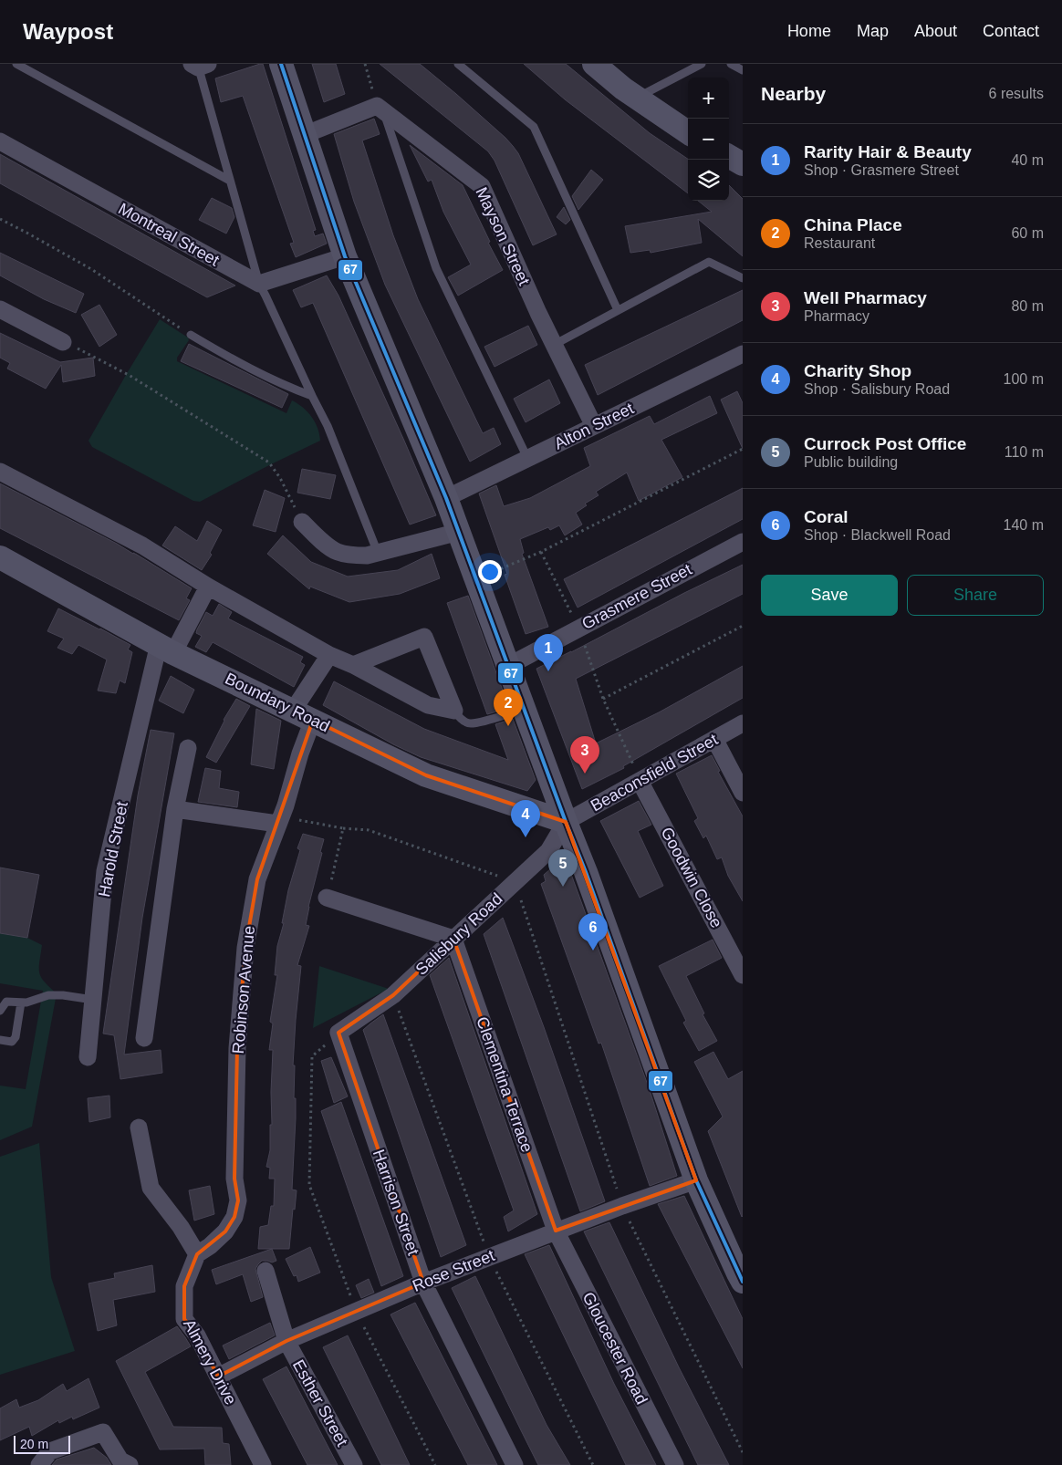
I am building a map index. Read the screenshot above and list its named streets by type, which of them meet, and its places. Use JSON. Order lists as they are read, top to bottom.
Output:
{
  "streets": {
    "street": [
      "Montreal Street",
      "Mayson Street",
      "Alton Street",
      "Grasmere Street",
      "Boundary Road",
      "Beaconsfield Street",
      "Harold Street",
      "Goodwin Close",
      "Salisbury Road",
      "Robinson Avenue",
      "Clementina Terrace",
      "Harrison Street",
      "Rose Street",
      "Gloucester Road",
      "Almery Drive",
      "Esther Street"
    ]
  },
  "crossings": [
    ["Mayson Street", "Alton Street"],
    ["Boundary Road", "Beaconsfield Street"],
    ["Boundary Road", "Harold Street"],
    ["Boundary Road", "Salisbury Road"],
    ["Boundary Road", "Robinson Avenue"],
    ["Beaconsfield Street", "Goodwin Close"],
    ["Beaconsfield Street", "Salisbury Road"],
    ["Salisbury Road", "Clementina Terrace"],
    ["Salisbury Road", "Harrison Street"],
    ["Robinson Avenue", "Almery Drive"],
    ["Clementina Terrace", "Rose Street"],
    ["Clementina Terrace", "Gloucester Road"],
    ["Harrison Street", "Rose Street"],
    ["Rose Street", "Gloucester Road"],
    ["Rose Street", "Almery Drive"],
    ["Rose Street", "Esther Street"]
  ],
  "lines": ["transit line 67"],
  "scale_bar": "20 m",
  "page": {
    "header": "Waypost",
    "nav": [
      "Home",
      "Map",
      "About",
      "Contact"
    ],
    "heading": ["Nearby", "6 results"],
    "map_buttons": ["+", "−"],
    "list": [
      {
        "mark": "1",
        "name": "Rarity Hair & Beauty",
        "note": "Shop · Grasmere Street",
        "value": "40 m"
      },
      {
        "mark": "2",
        "name": "China Place",
        "note": "Restaurant",
        "value": "60 m"
      },
      {
        "mark": "3",
        "name": "Well Pharmacy",
        "note": "Pharmacy",
        "value": "80 m"
      },
      {
        "mark": "4",
        "name": "Charity Shop",
        "note": "Shop · Salisbury Road",
        "value": "100 m"
      },
      {
        "mark": "5",
        "name": "Currock Post Office",
        "note": "Public building",
        "value": "110 m"
      },
      {
        "mark": "6",
        "name": "Coral",
        "note": "Shop · Blackwell Road",
        "value": "140 m"
      }
    ],
    "buttons": ["Save", "Share"],
    "pins": [
      "1",
      "2",
      "3",
      "4",
      "5",
      "6"
    ],
    "scale": "20 m"
  }
}
